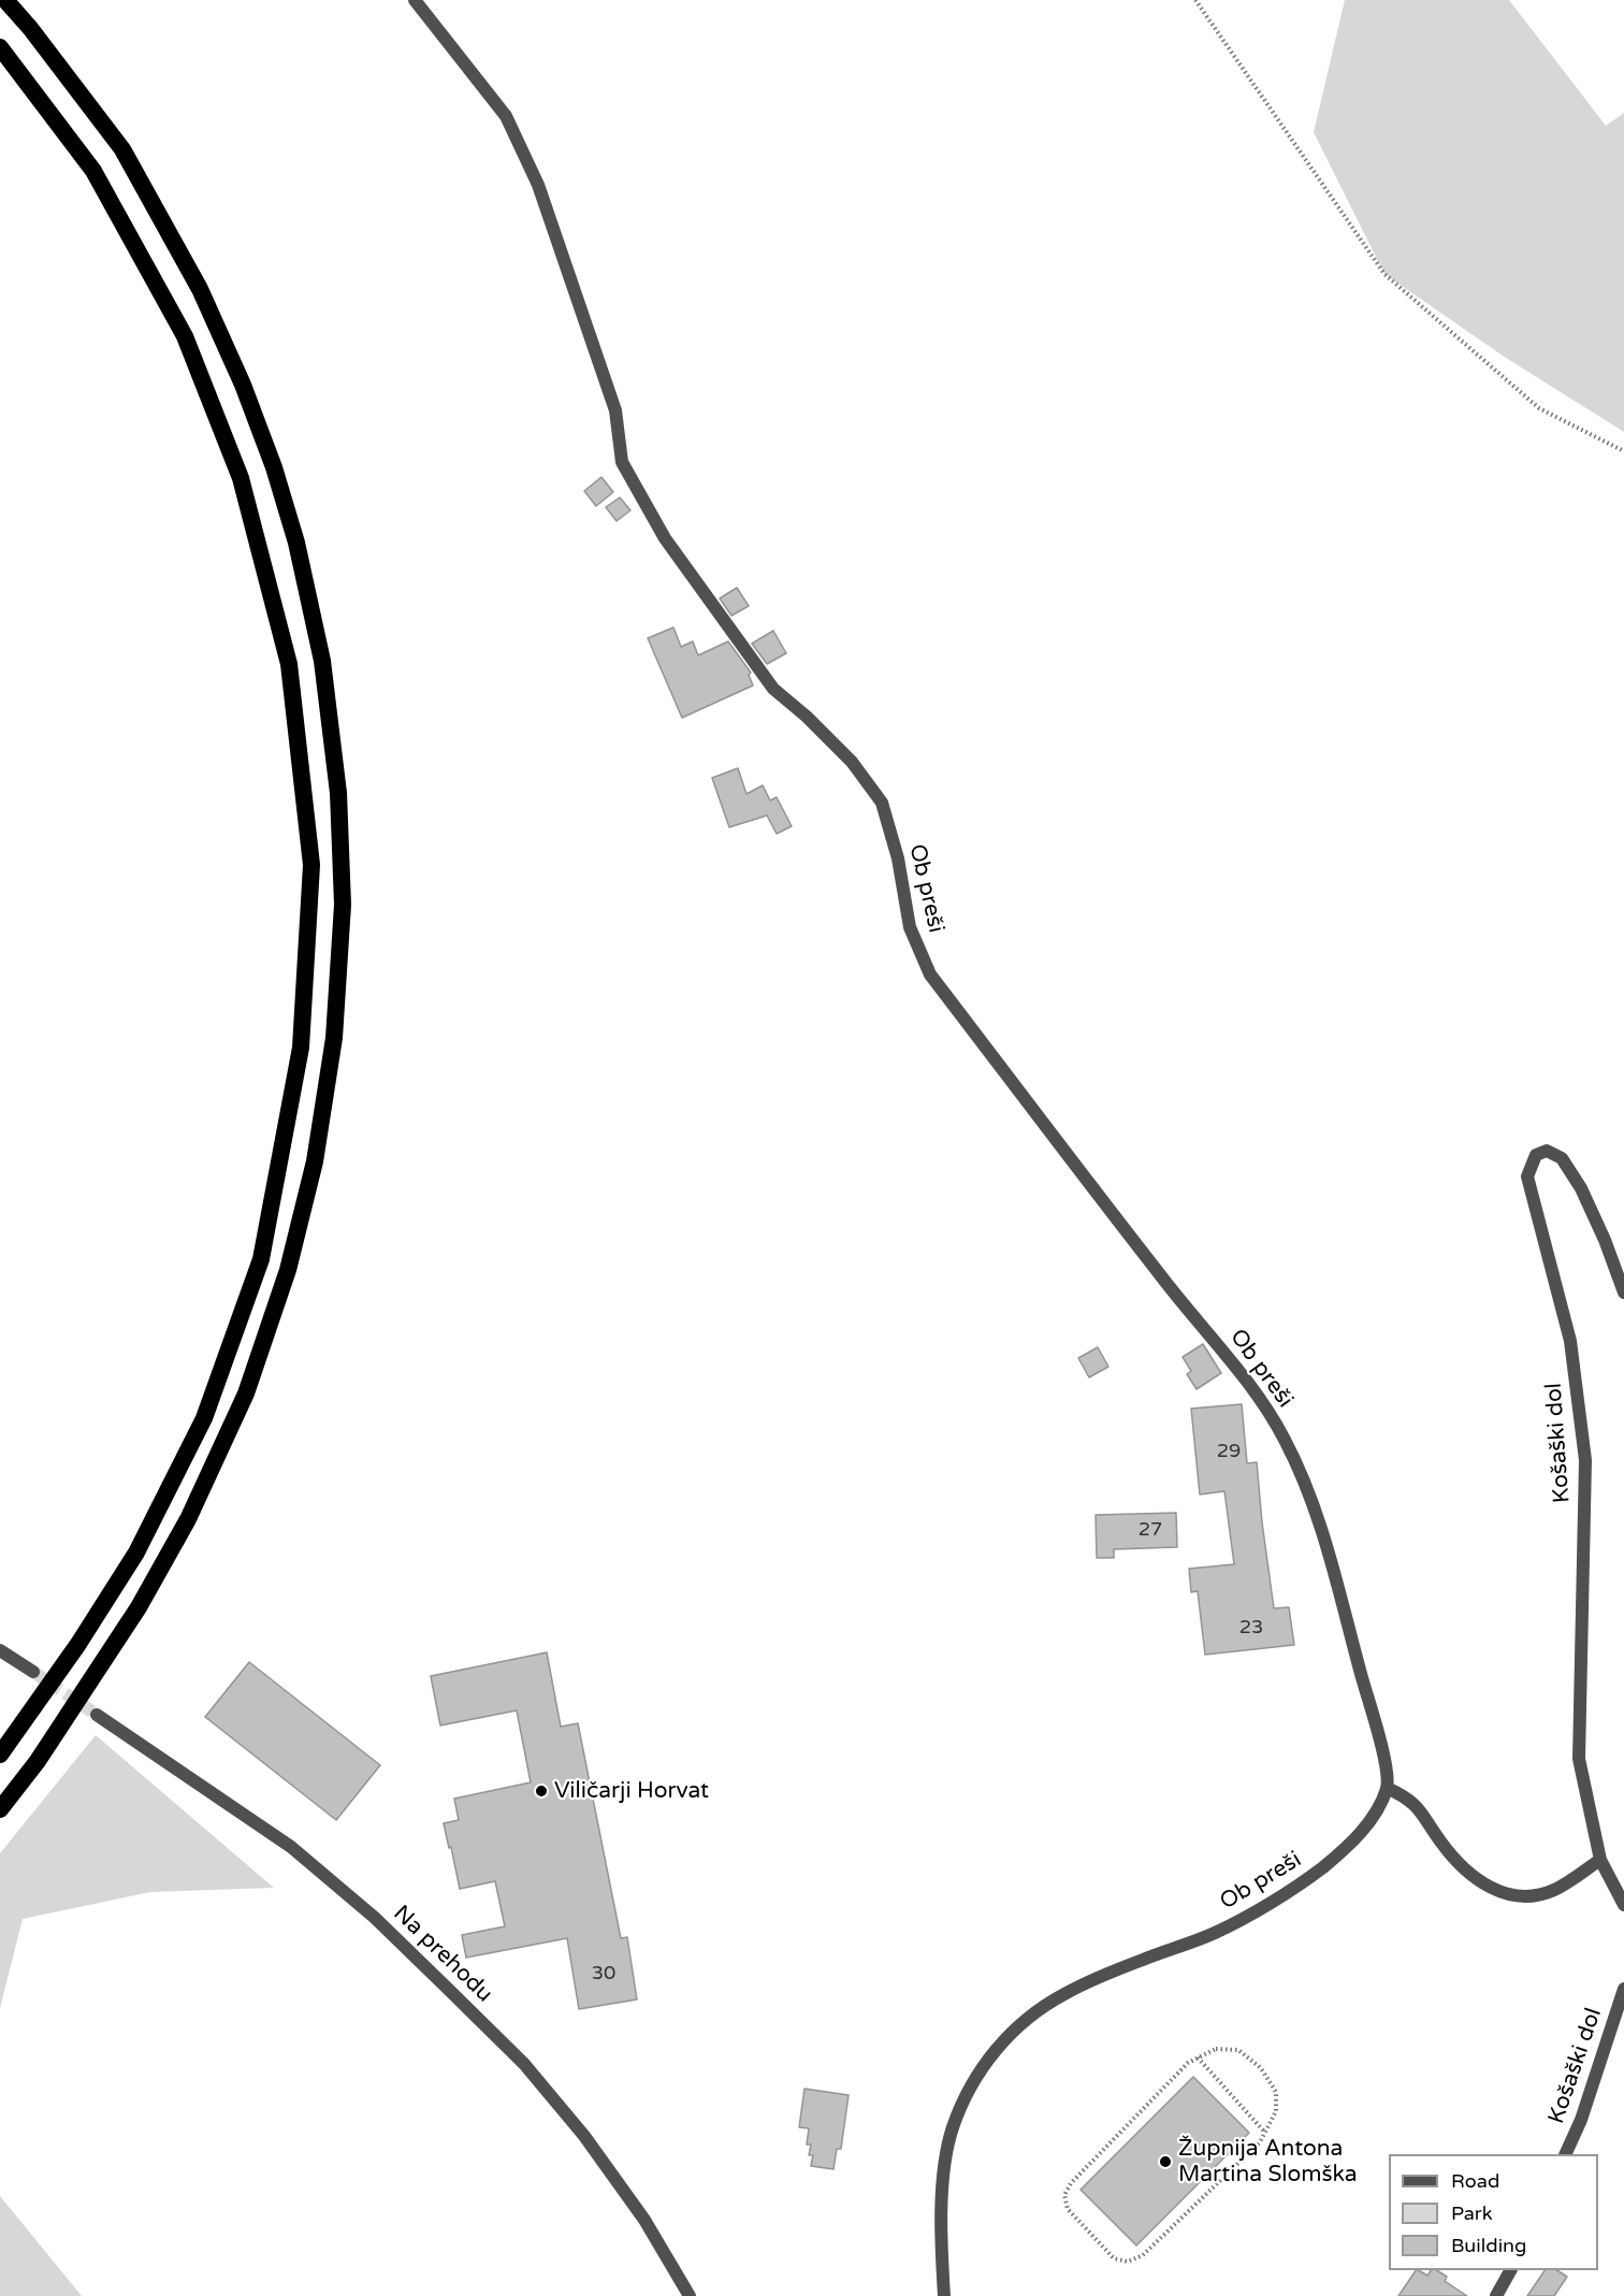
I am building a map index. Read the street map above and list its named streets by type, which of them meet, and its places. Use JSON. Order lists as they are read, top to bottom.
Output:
{
  "streets": {
    "street": ["Ob preši", "Košaški dol", "Na prehodu"]
  },
  "places": ["Viličarji Horvat", "Župnija Antona Martina Slomška"],
  "house_numbers": [
    "29",
    "27",
    "23",
    "30"
  ],
  "legend": ["Road", "Park", "Building"]
}
